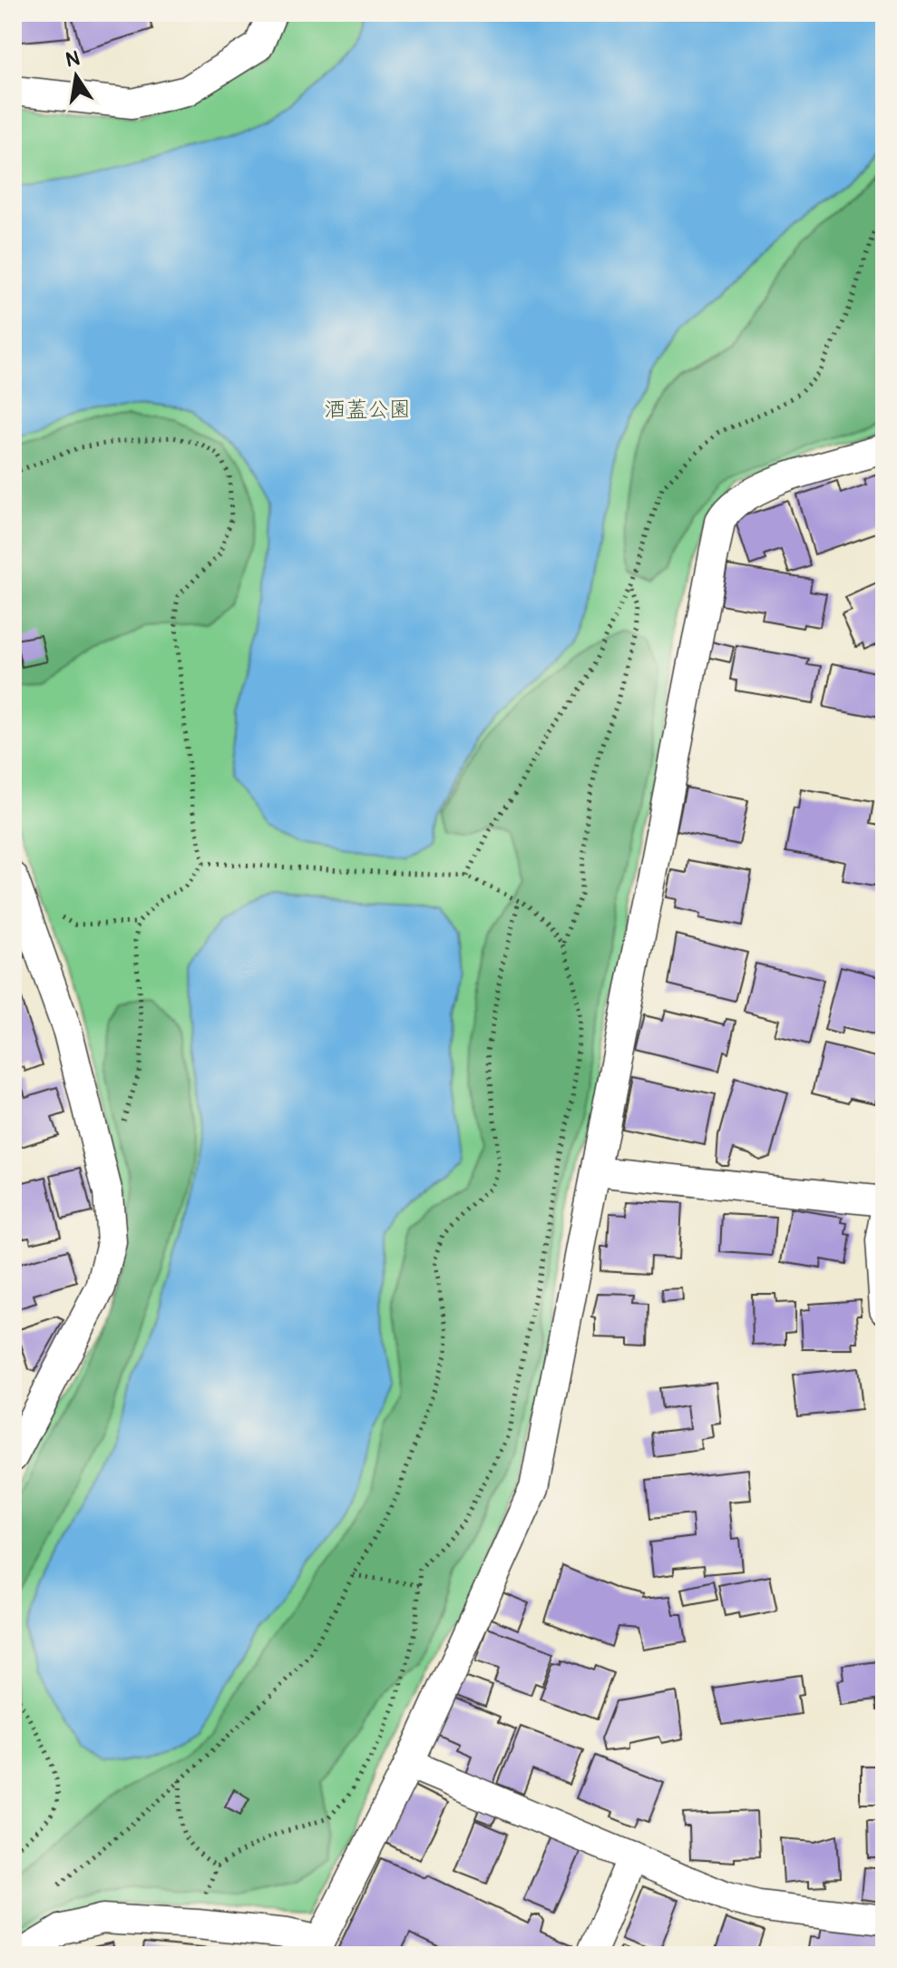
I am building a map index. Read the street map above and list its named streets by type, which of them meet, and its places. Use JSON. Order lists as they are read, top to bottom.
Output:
{
  "parks": ["酒蓋公園"],
  "north": "top"
}
